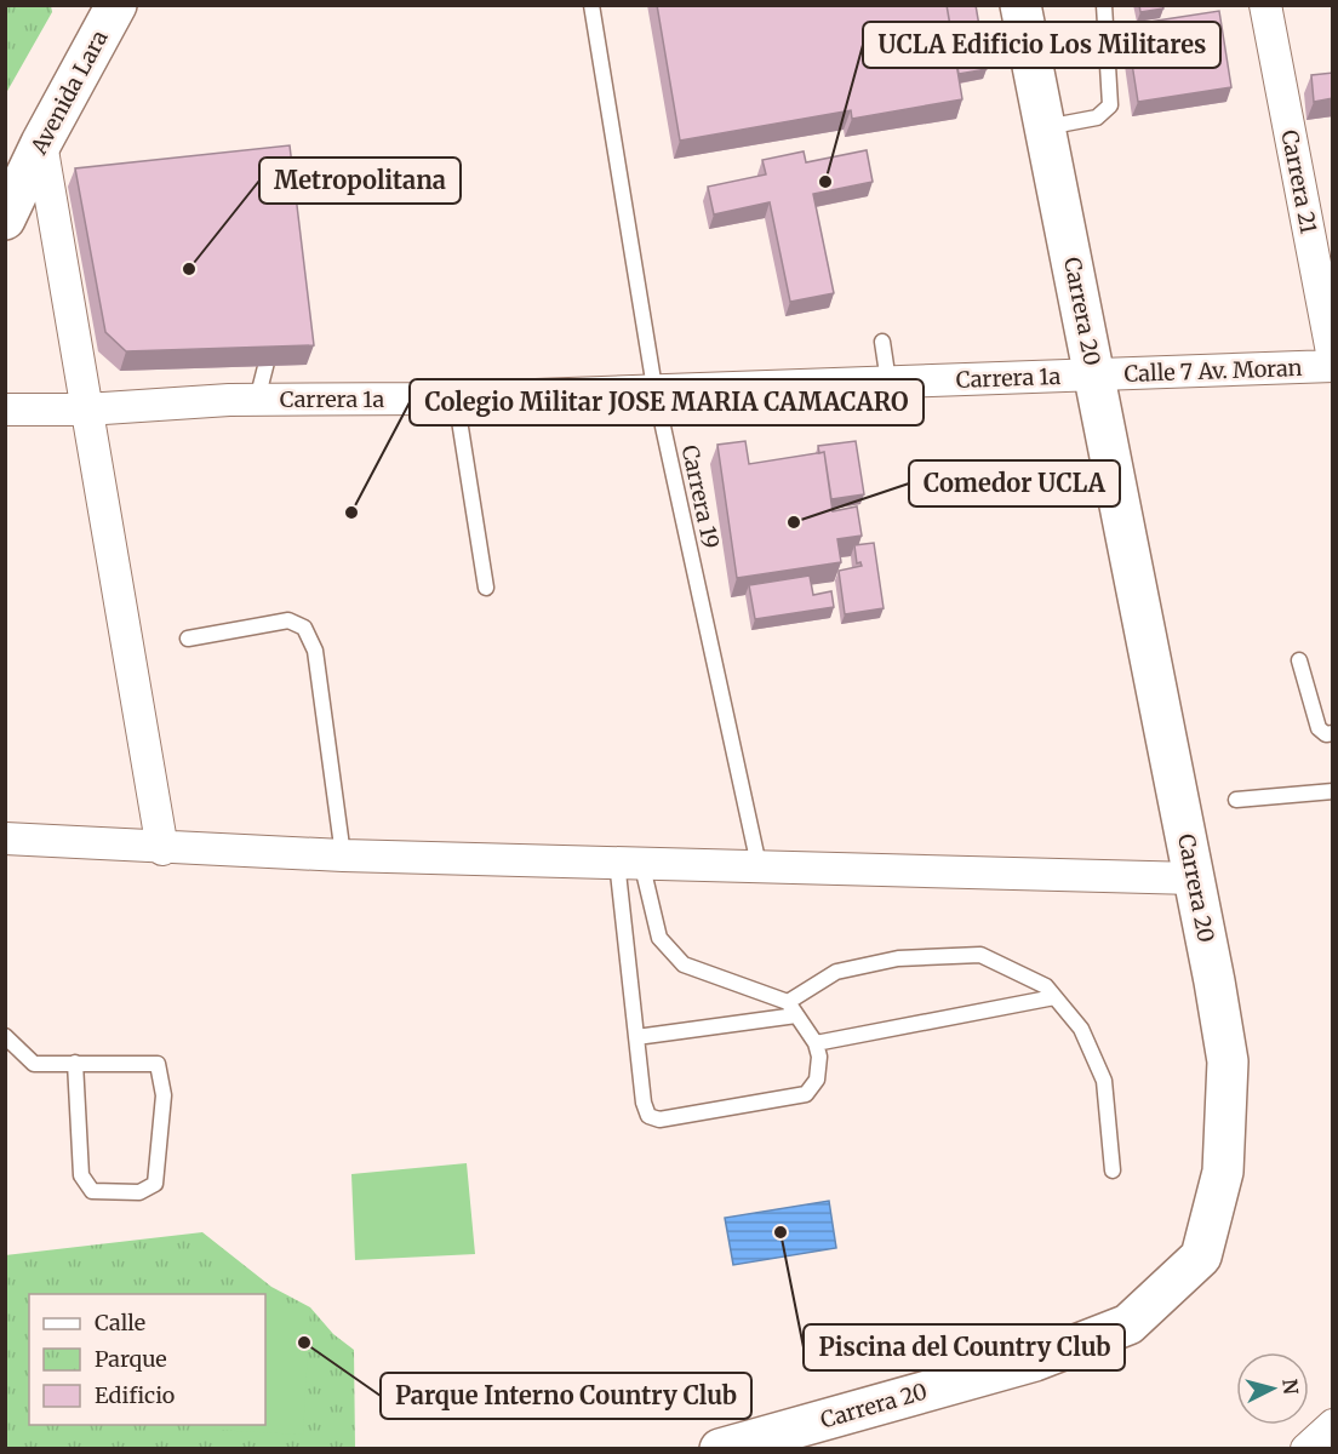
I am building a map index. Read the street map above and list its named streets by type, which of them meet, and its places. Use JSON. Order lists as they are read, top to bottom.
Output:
{
  "streets": {
    "street": [
      "Avenida Lara",
      "Carrera 21",
      "Carrera 20",
      "Calle 7 Av. Moran",
      "Carrera 1a"
    ],
    "lane": ["Carrera 19"]
  },
  "crossings": [
    ["Carrera 20", "Calle 7 Av. Moran"],
    ["Carrera 20", "Carrera 1a"],
    ["Calle 7 Av. Moran", "Carrera 1a"],
    ["Carrera 1a", "Carrera 19"]
  ],
  "places": [
    "UCLA Edificio Los Militares",
    "Metropolitana",
    "Colegio Militar JOSE MARIA CAMACARO",
    "Comedor UCLA",
    "Piscina del Country Club",
    "Parque Interno Country Club"
  ],
  "legend": ["Calle", "Parque", "Edificio"],
  "north": "right"
}
